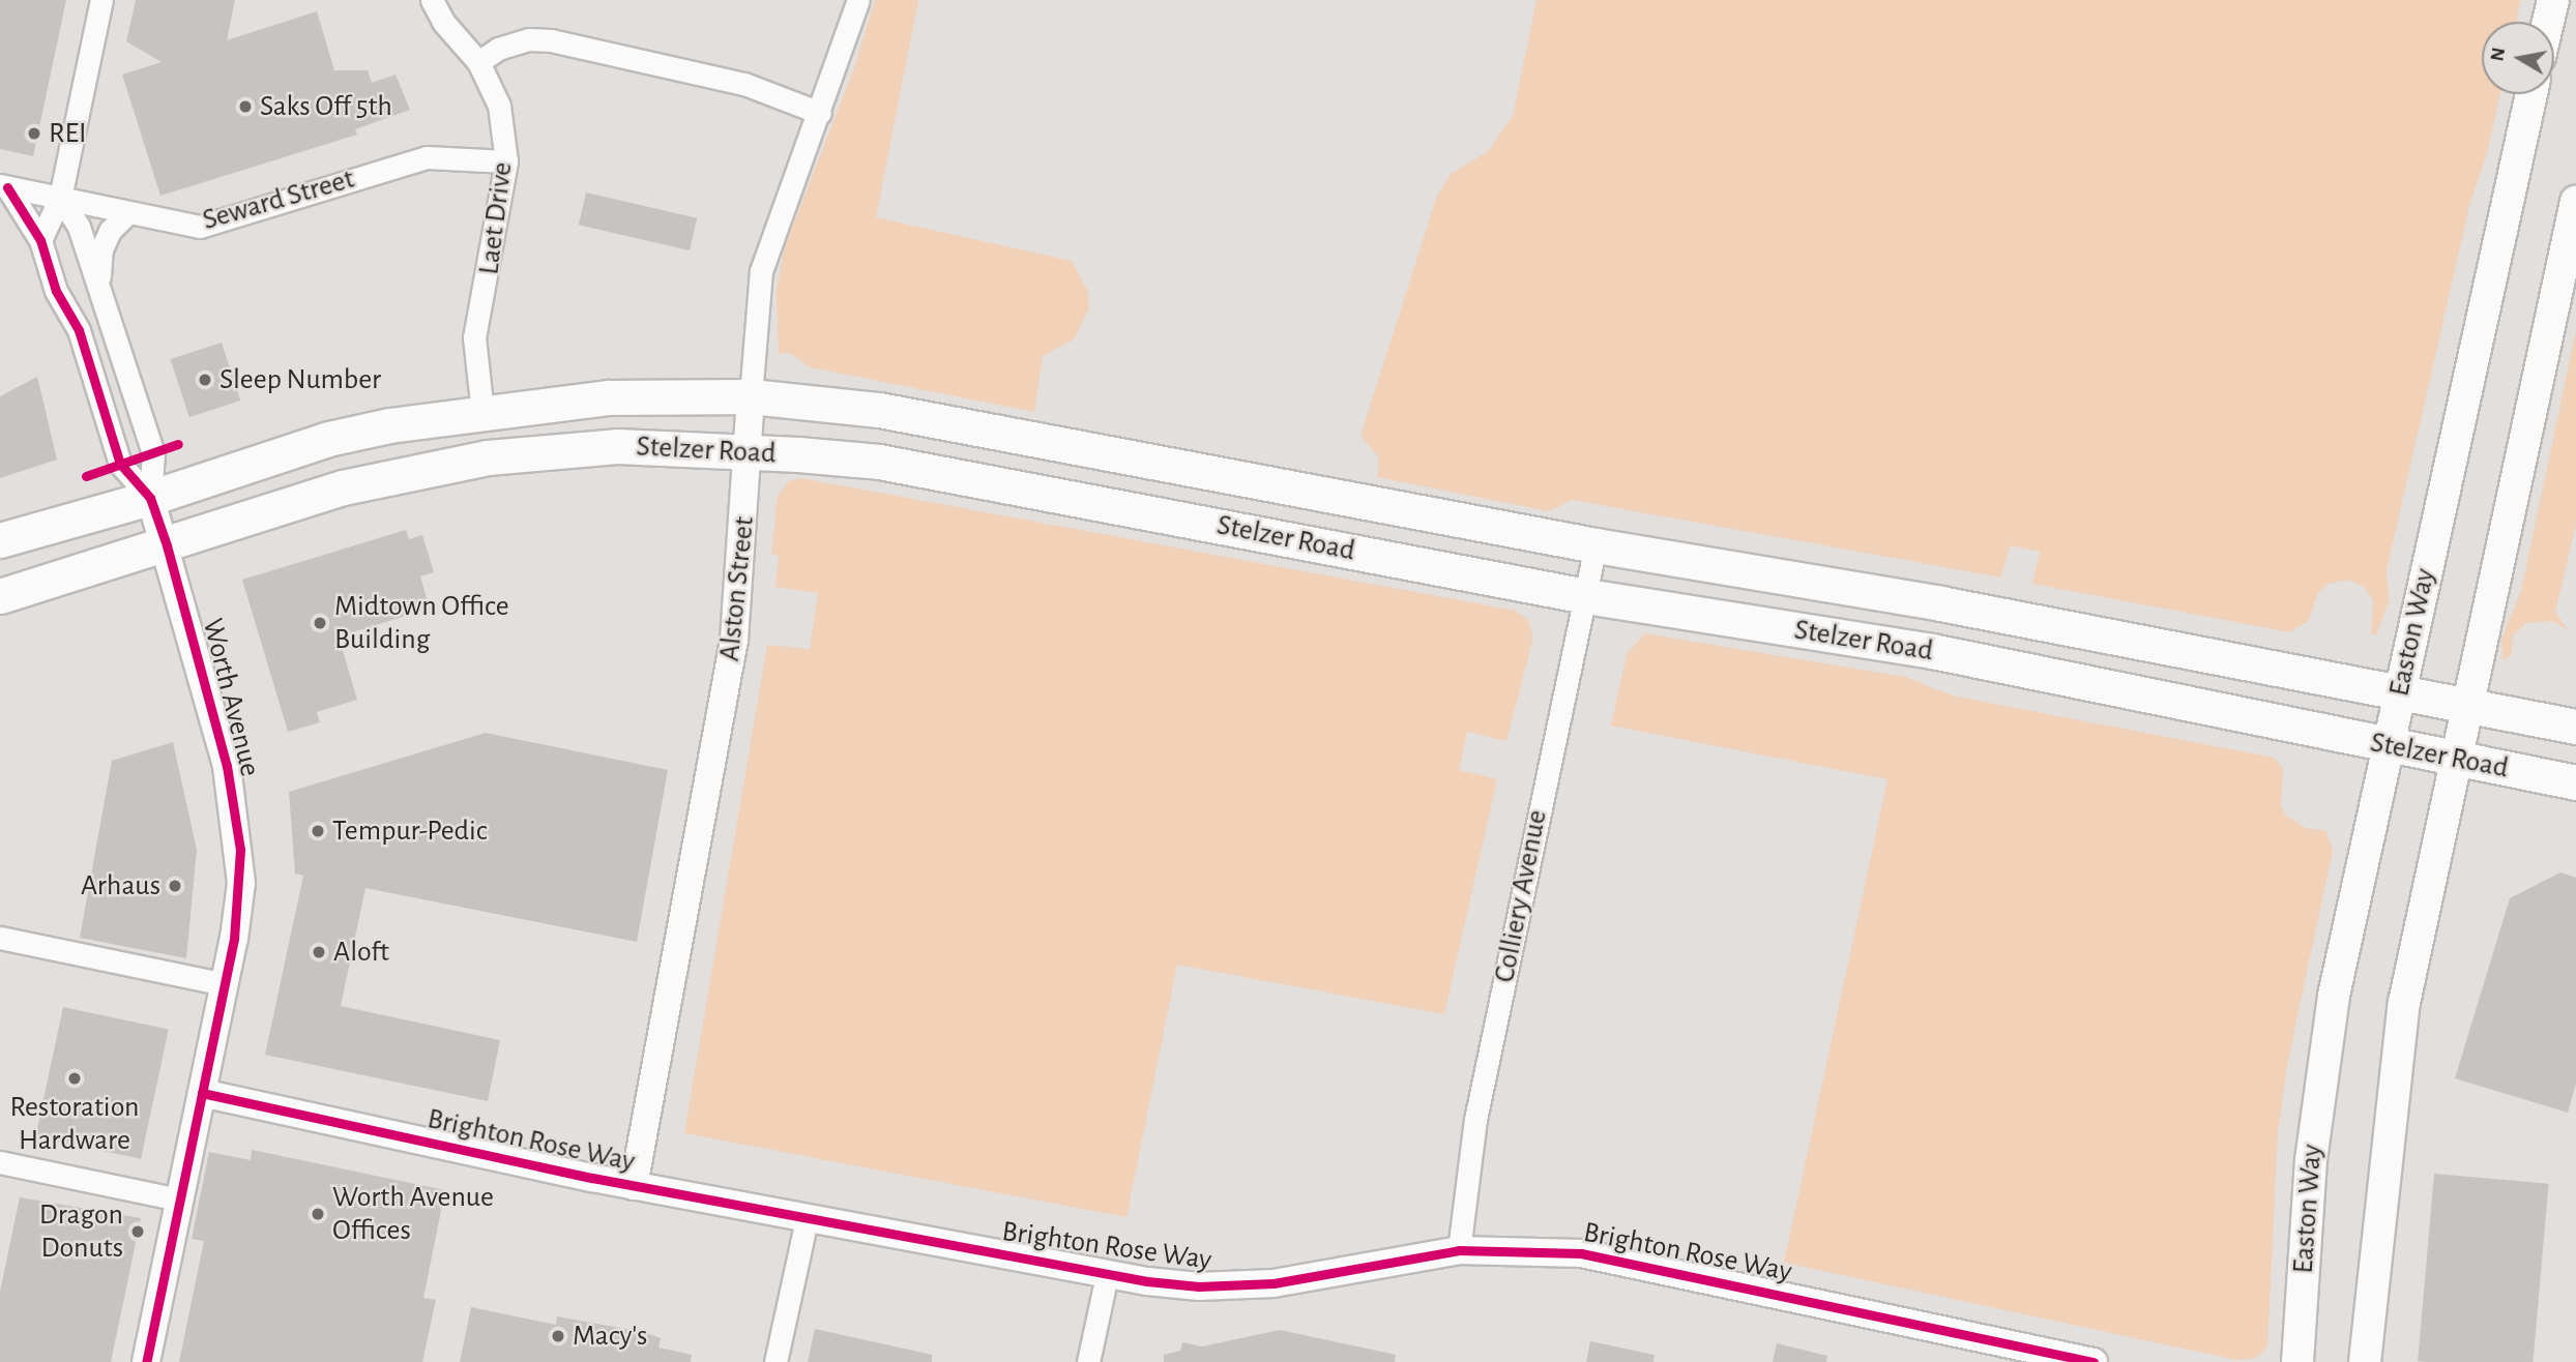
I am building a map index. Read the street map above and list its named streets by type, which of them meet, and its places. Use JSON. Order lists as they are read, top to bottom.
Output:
{
  "streets": {
    "main road": ["Stelzer Road", "Easton Way"],
    "street": [
      "Seward Street",
      "Laet Drive",
      "Alston Street",
      "Worth Avenue",
      "Colliery Avenue",
      "Brighton Rose Way"
    ]
  },
  "crossings": [
    ["Seward Street", "Laet Drive"],
    ["Seward Street", "Worth Avenue"],
    ["Laet Drive", "Stelzer Road"],
    ["Stelzer Road", "Alston Street"],
    ["Stelzer Road", "Easton Way"],
    ["Stelzer Road", "Worth Avenue"],
    ["Stelzer Road", "Colliery Avenue"],
    ["Alston Street", "Brighton Rose Way"],
    ["Worth Avenue", "Brighton Rose Way"],
    ["Colliery Avenue", "Brighton Rose Way"]
  ],
  "places": [
    "Saks Off 5th",
    "REI",
    "Sleep Number",
    "Midtown Office Building",
    "Tempur-Pedic",
    "Arhaus",
    "Aloft",
    "Restoration Hardware",
    "Worth Avenue Offices",
    "Dragon Donuts",
    "Macy's"
  ],
  "north": "left"
}
